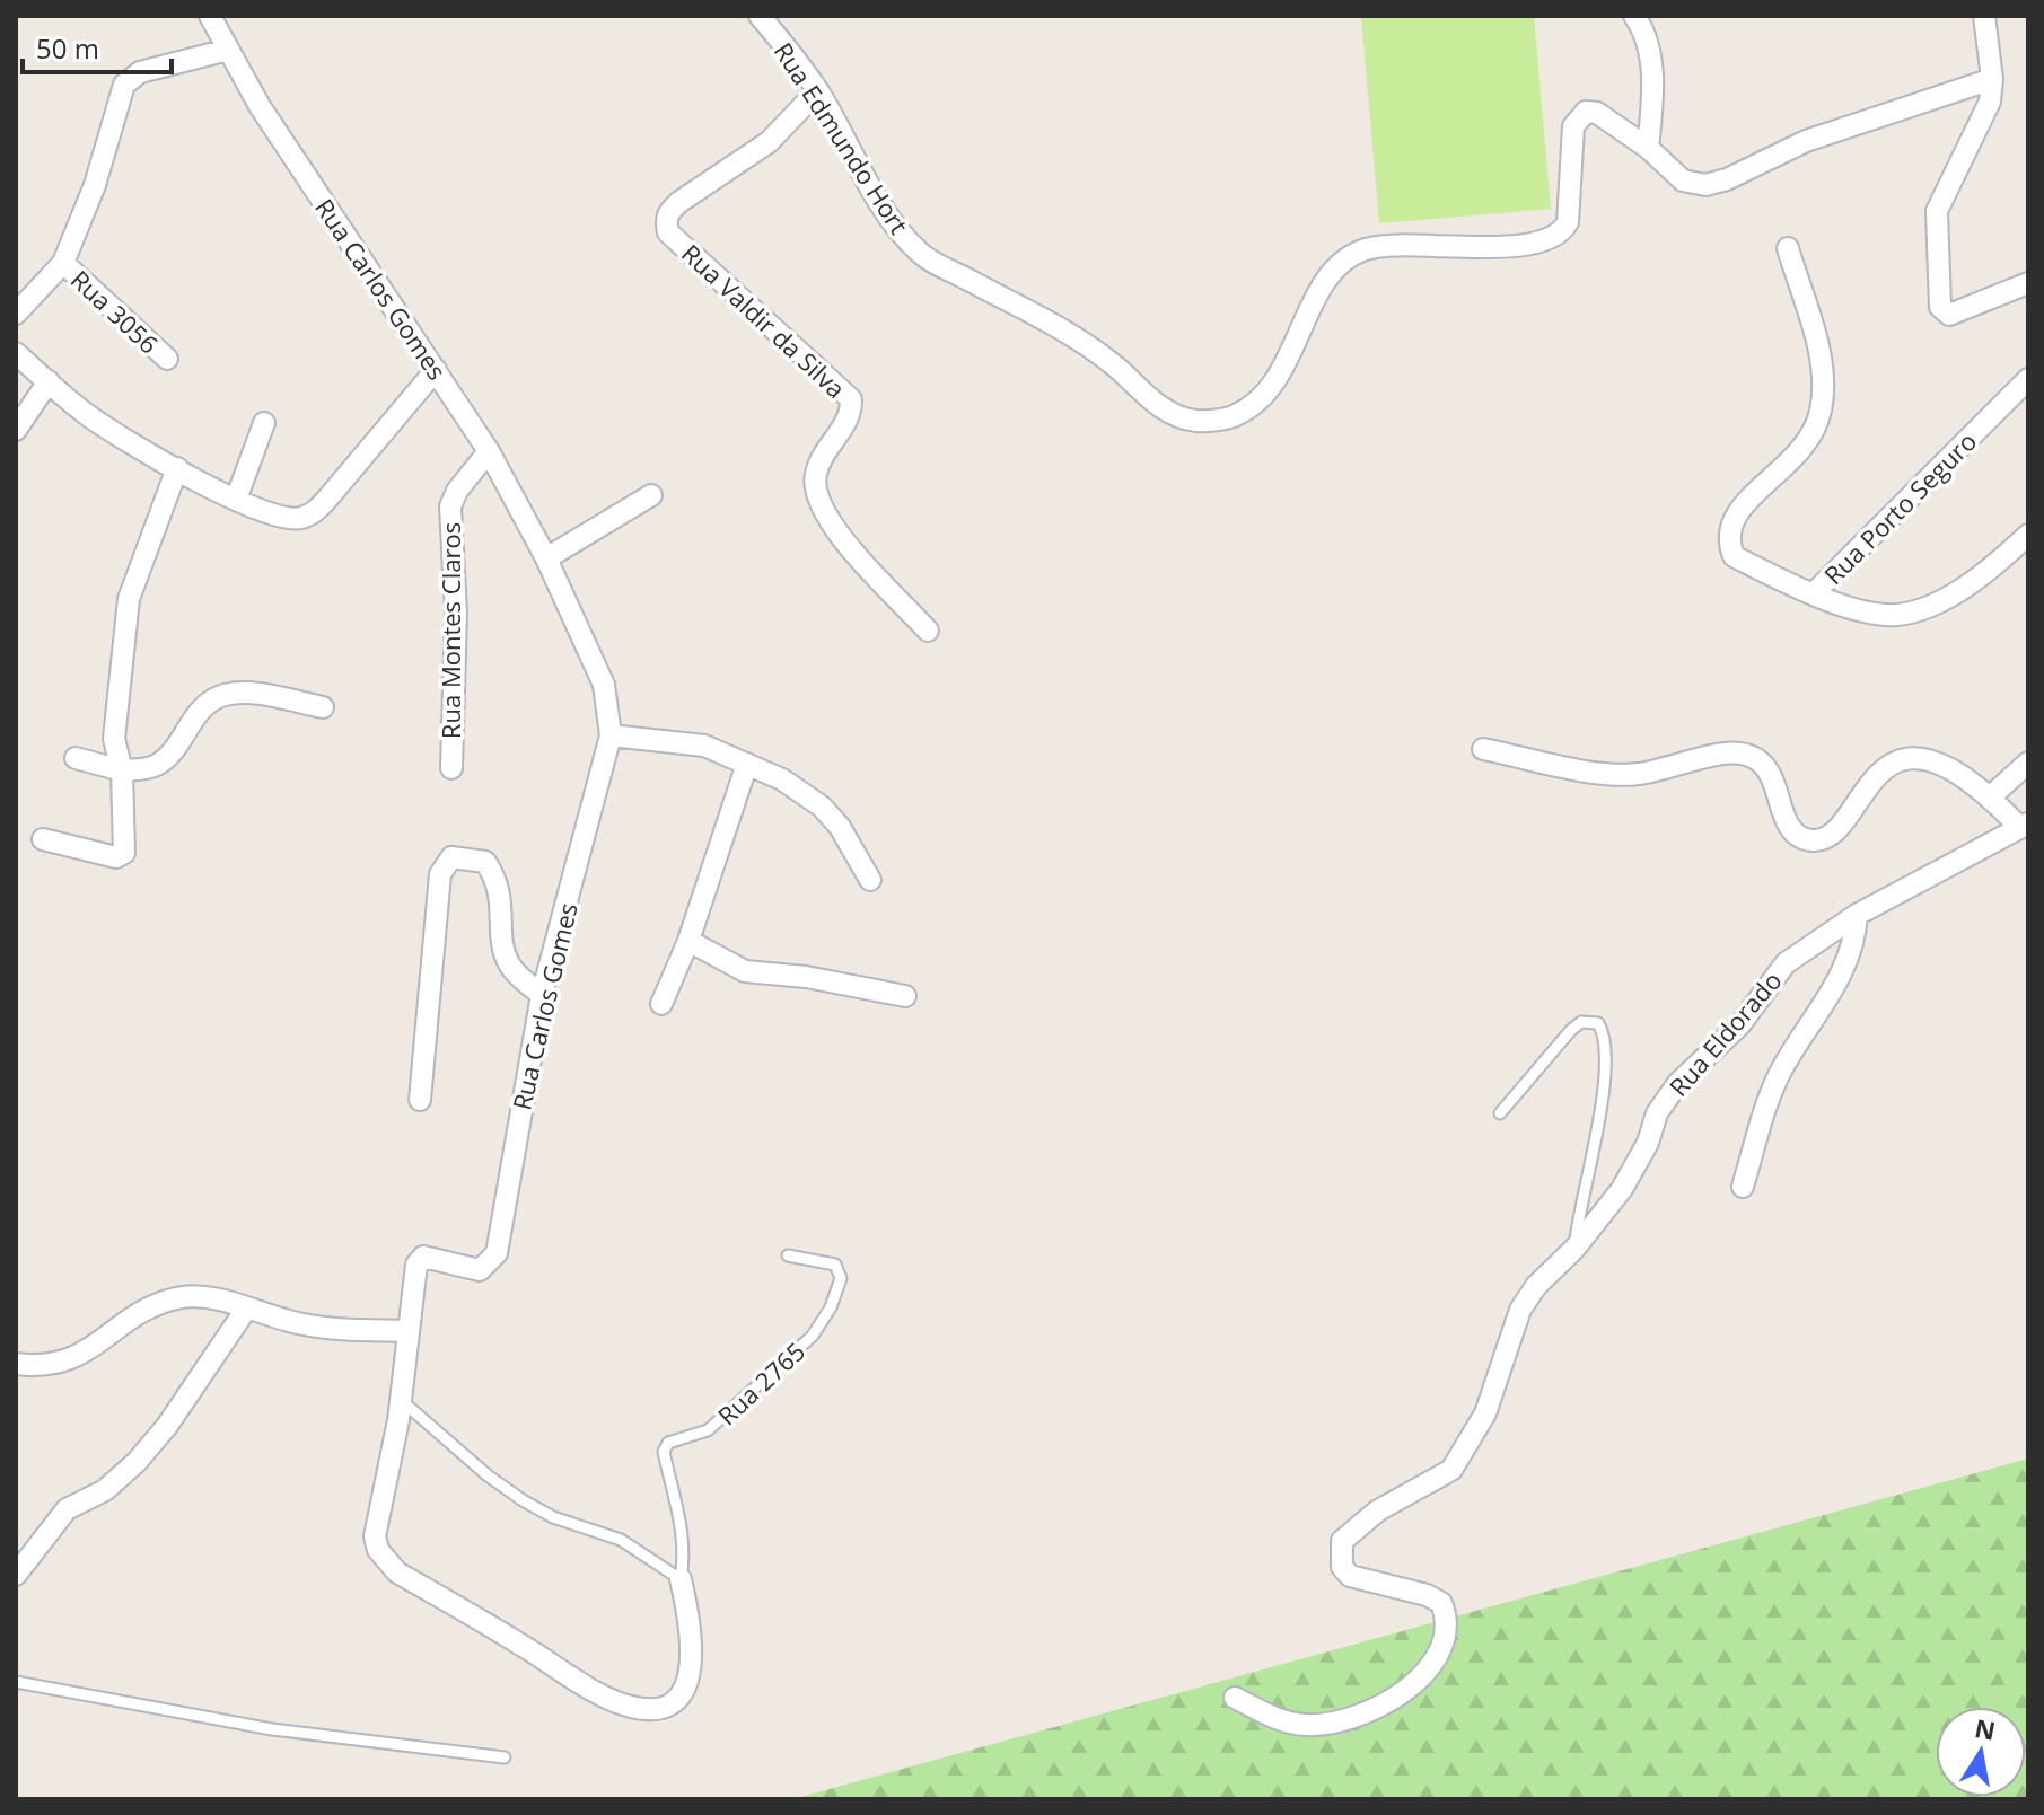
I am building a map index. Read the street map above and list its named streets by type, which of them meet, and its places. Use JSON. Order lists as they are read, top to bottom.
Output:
{
  "streets": {
    "street": [
      "Rua Edmundo Hort",
      "Rua Carlos Gomes",
      "Rua 3056",
      "Rua Valdir da Silva",
      "Rua Porto Seguro",
      "Rua Montes Claros",
      "Rua Eldorado"
    ],
    "lane": ["Rua 2765"]
  },
  "crossings": [
    ["Rua Edmundo Hort", "Rua Valdir da Silva"],
    ["Rua Carlos Gomes", "Rua Montes Claros"],
    ["Rua Carlos Gomes", "Rua 2765"]
  ],
  "scale_bar": "50 m",
  "north": "top"
}
